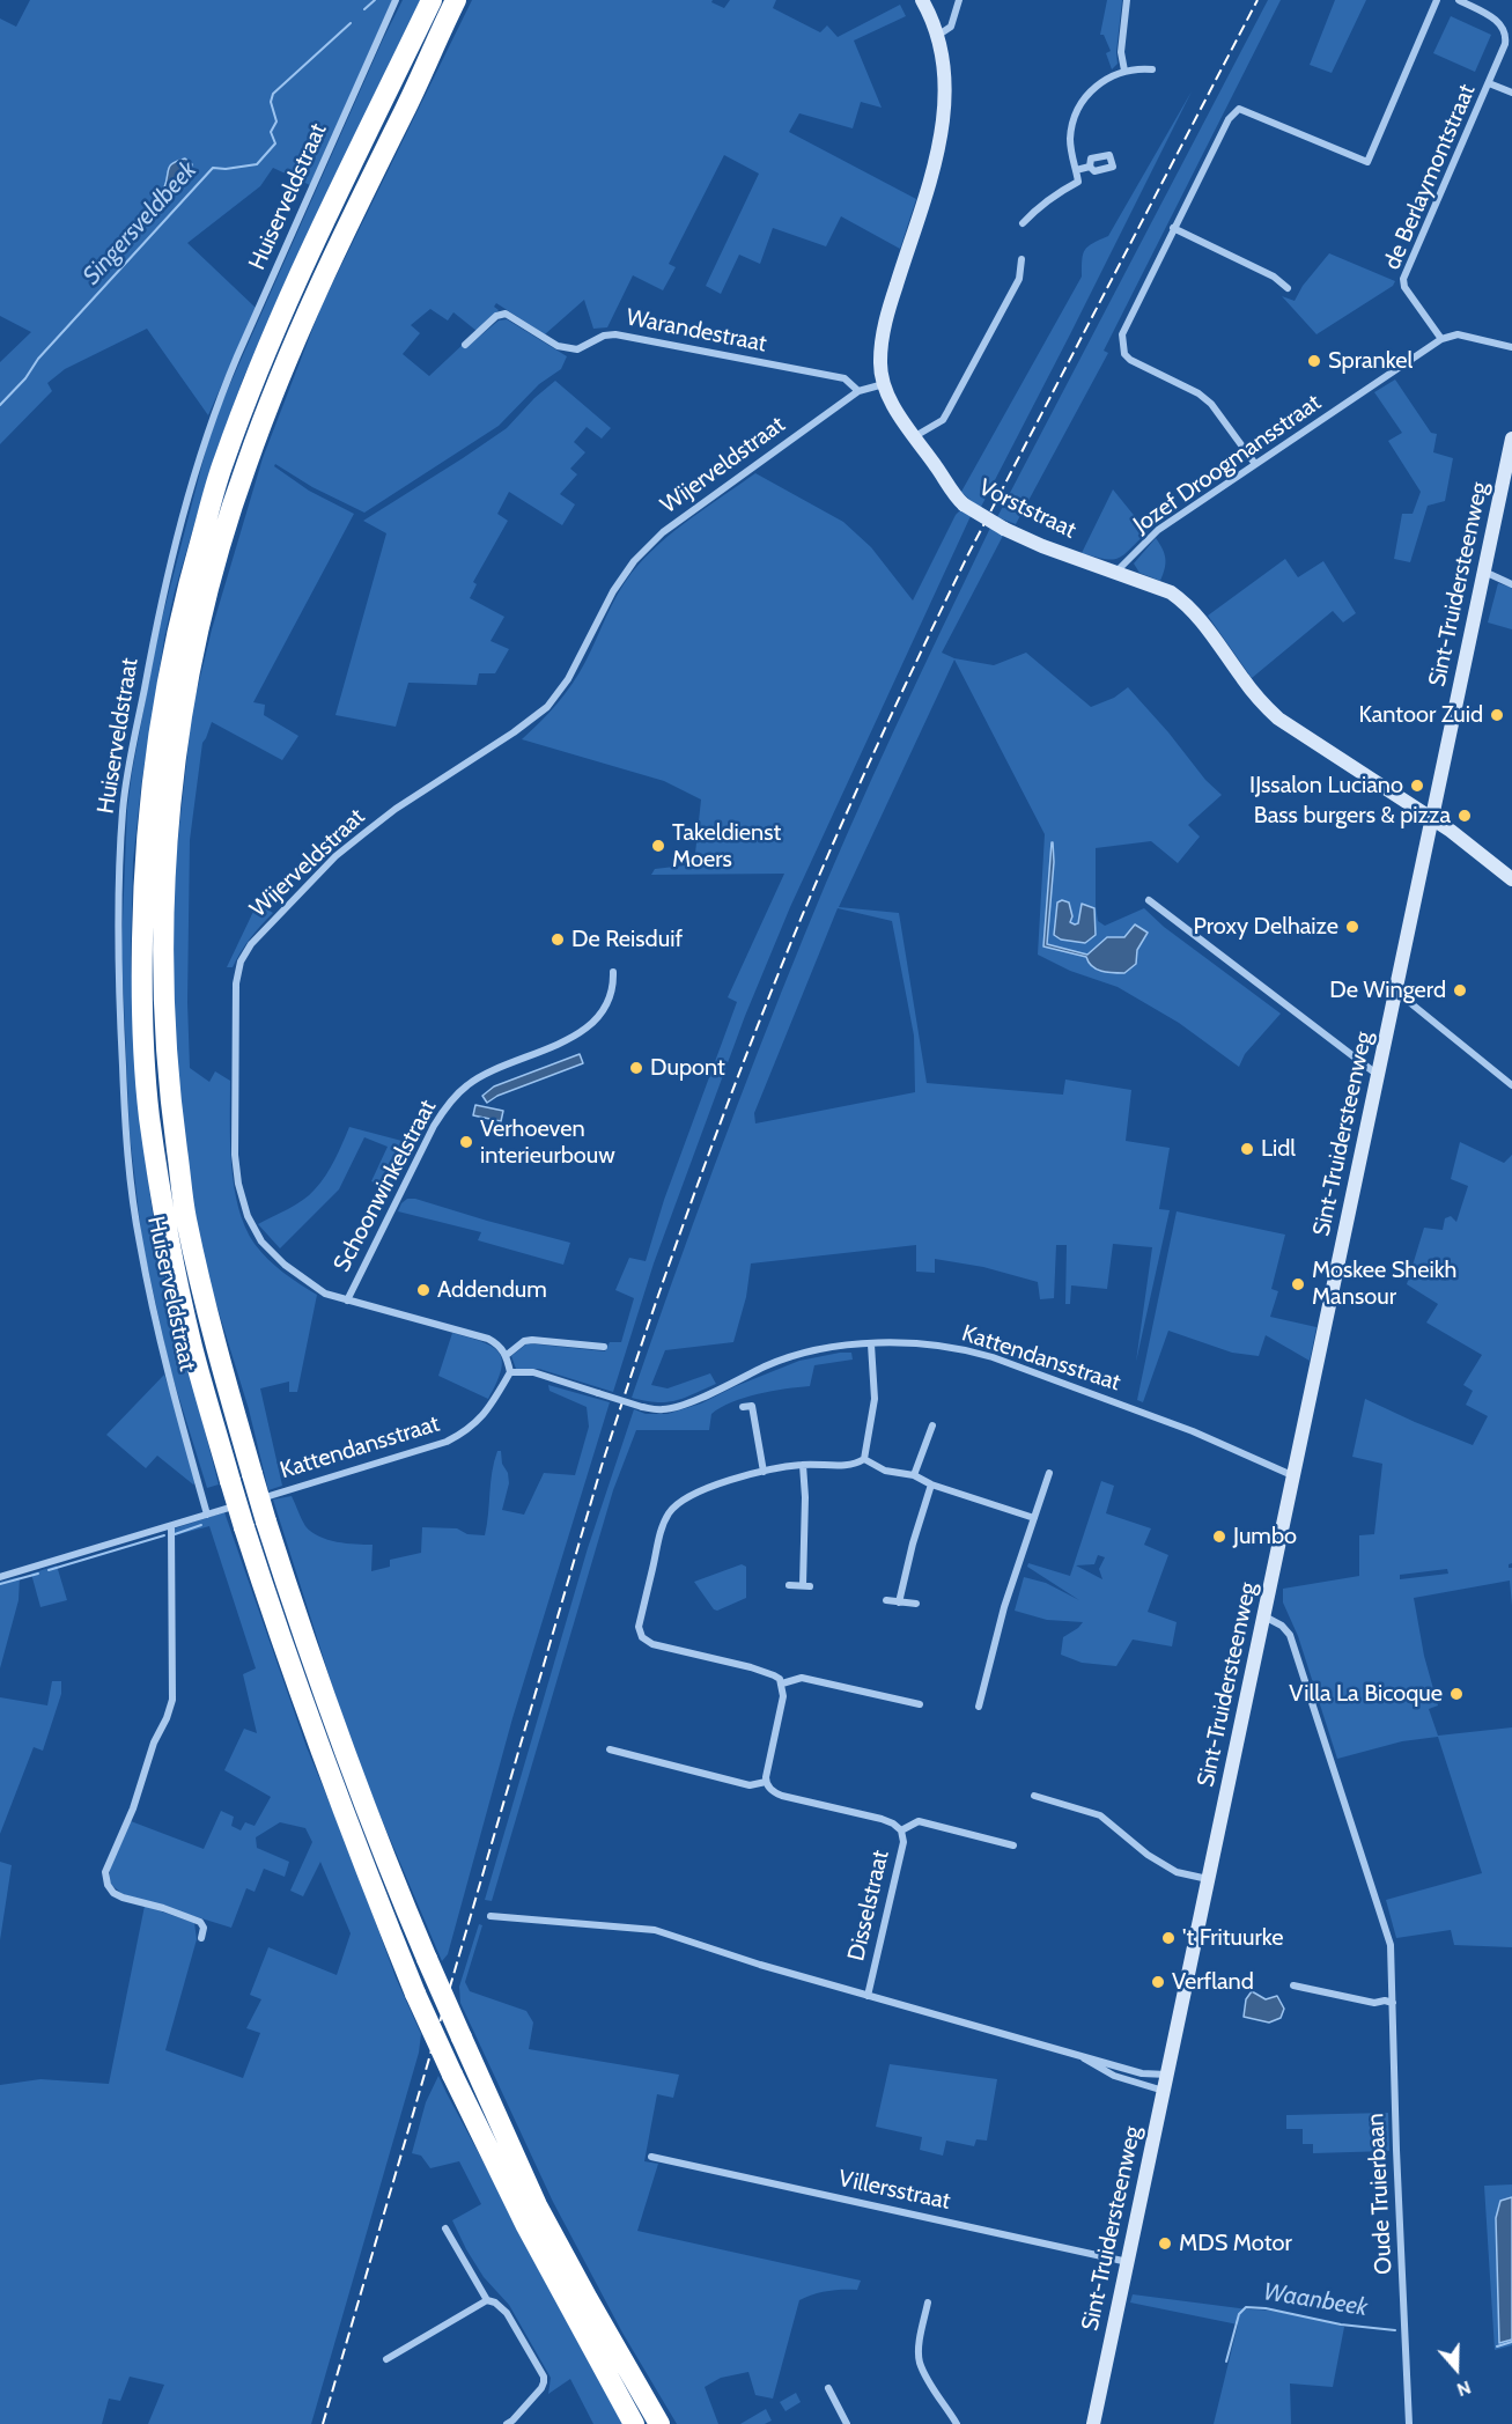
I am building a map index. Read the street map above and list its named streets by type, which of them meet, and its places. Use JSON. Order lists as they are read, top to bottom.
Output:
{
  "streets": {
    "main road": ["Vorststraat", "Sint-Truidersteenweg"],
    "street": [
      "de Berlaymontstraat",
      "Huiserveldstraat",
      "Warandestraat",
      "Jozef Droogmansstraat",
      "Wijerveldstraat",
      "Schoonwinkelstraat",
      "Kattendansstraat",
      "Disselstraat",
      "Villersstraat",
      "Oude Truierbaan"
    ]
  },
  "crossings": [
    ["de Berlaymontstraat", "Jozef Droogmansstraat"],
    ["Huiserveldstraat", "Kattendansstraat"],
    ["Warandestraat", "Wijerveldstraat"],
    ["Jozef Droogmansstraat", "Vorststraat"],
    ["Wijerveldstraat", "Vorststraat"],
    ["Wijerveldstraat", "Schoonwinkelstraat"],
    ["Vorststraat", "Sint-Truidersteenweg"],
    ["Sint-Truidersteenweg", "Kattendansstraat"],
    ["Sint-Truidersteenweg", "Villersstraat"],
    ["Sint-Truidersteenweg", "Oude Truierbaan"]
  ],
  "water": ["Singersveldbeek", "Waanbeek"],
  "places": [
    "Sprankel",
    "Kantoor Zuid",
    "IJssalon Luciano",
    "Bass burgers & pizza",
    "Takeldienst Moers",
    "Proxy Delhaize",
    "De Reisduif",
    "De Wingerd",
    "Dupont",
    "Verhoeven interieurbouw",
    "Lidl",
    "Moskee Sheikh Mansour",
    "Addendum",
    "Jumbo",
    "Villa La Bicoque",
    "'t Frituurke",
    "Verfland",
    "MDS Motor"
  ],
  "north": "bottom"
}
